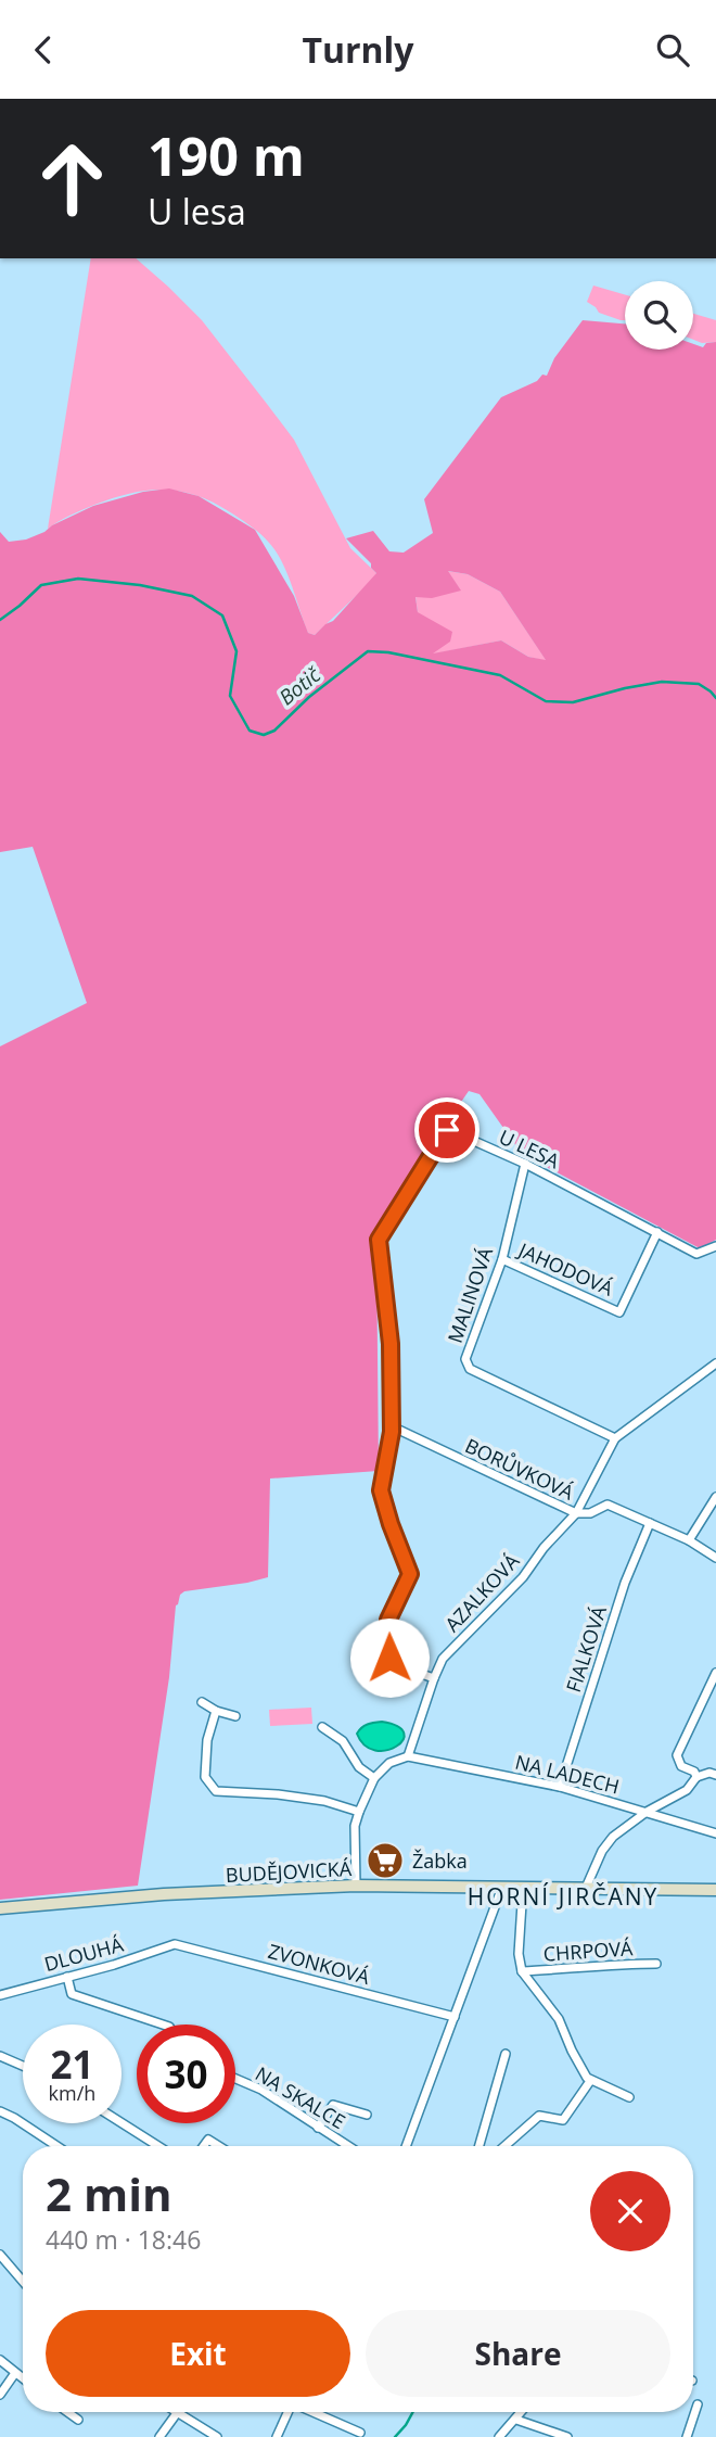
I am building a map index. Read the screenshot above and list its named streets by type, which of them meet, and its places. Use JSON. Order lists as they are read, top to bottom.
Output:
{
  "streets": {
    "main road": ["BUDĚJOVICKÁ"],
    "street": [
      "U LESA",
      "JAHODOVÁ",
      "MALINOVÁ",
      "BORŮVKOVÁ",
      "AZALKOVÁ",
      "FIALKOVÁ",
      "NA LADECH",
      "CHRPOVÁ",
      "DLOUHÁ",
      "ZVONKOVÁ",
      "NA SKALCE"
    ]
  },
  "crossings": [
    ["U LESA", "JAHODOVÁ"],
    ["U LESA", "MALINOVÁ"],
    ["U LESA", "BORŮVKOVÁ"],
    ["JAHODOVÁ", "MALINOVÁ"],
    ["MALINOVÁ", "AZALKOVÁ"],
    ["BORŮVKOVÁ", "AZALKOVÁ"],
    ["BORŮVKOVÁ", "FIALKOVÁ"],
    ["AZALKOVÁ", "NA LADECH"],
    ["FIALKOVÁ", "NA LADECH"],
    ["DLOUHÁ", "ZVONKOVÁ"]
  ],
  "districts": ["HORNÍ JIRČANY"],
  "water": ["Botič"],
  "places": {
    "supermarket": ["Žabka"]
  },
  "page": {
    "header": "Turnly",
    "turn": ["190 m", "U lesa"],
    "speed": "21 km/h",
    "limit": "30",
    "heading": ["2 min", "440 m · 18:46"],
    "buttons": ["Exit", "Share"]
  }
}
